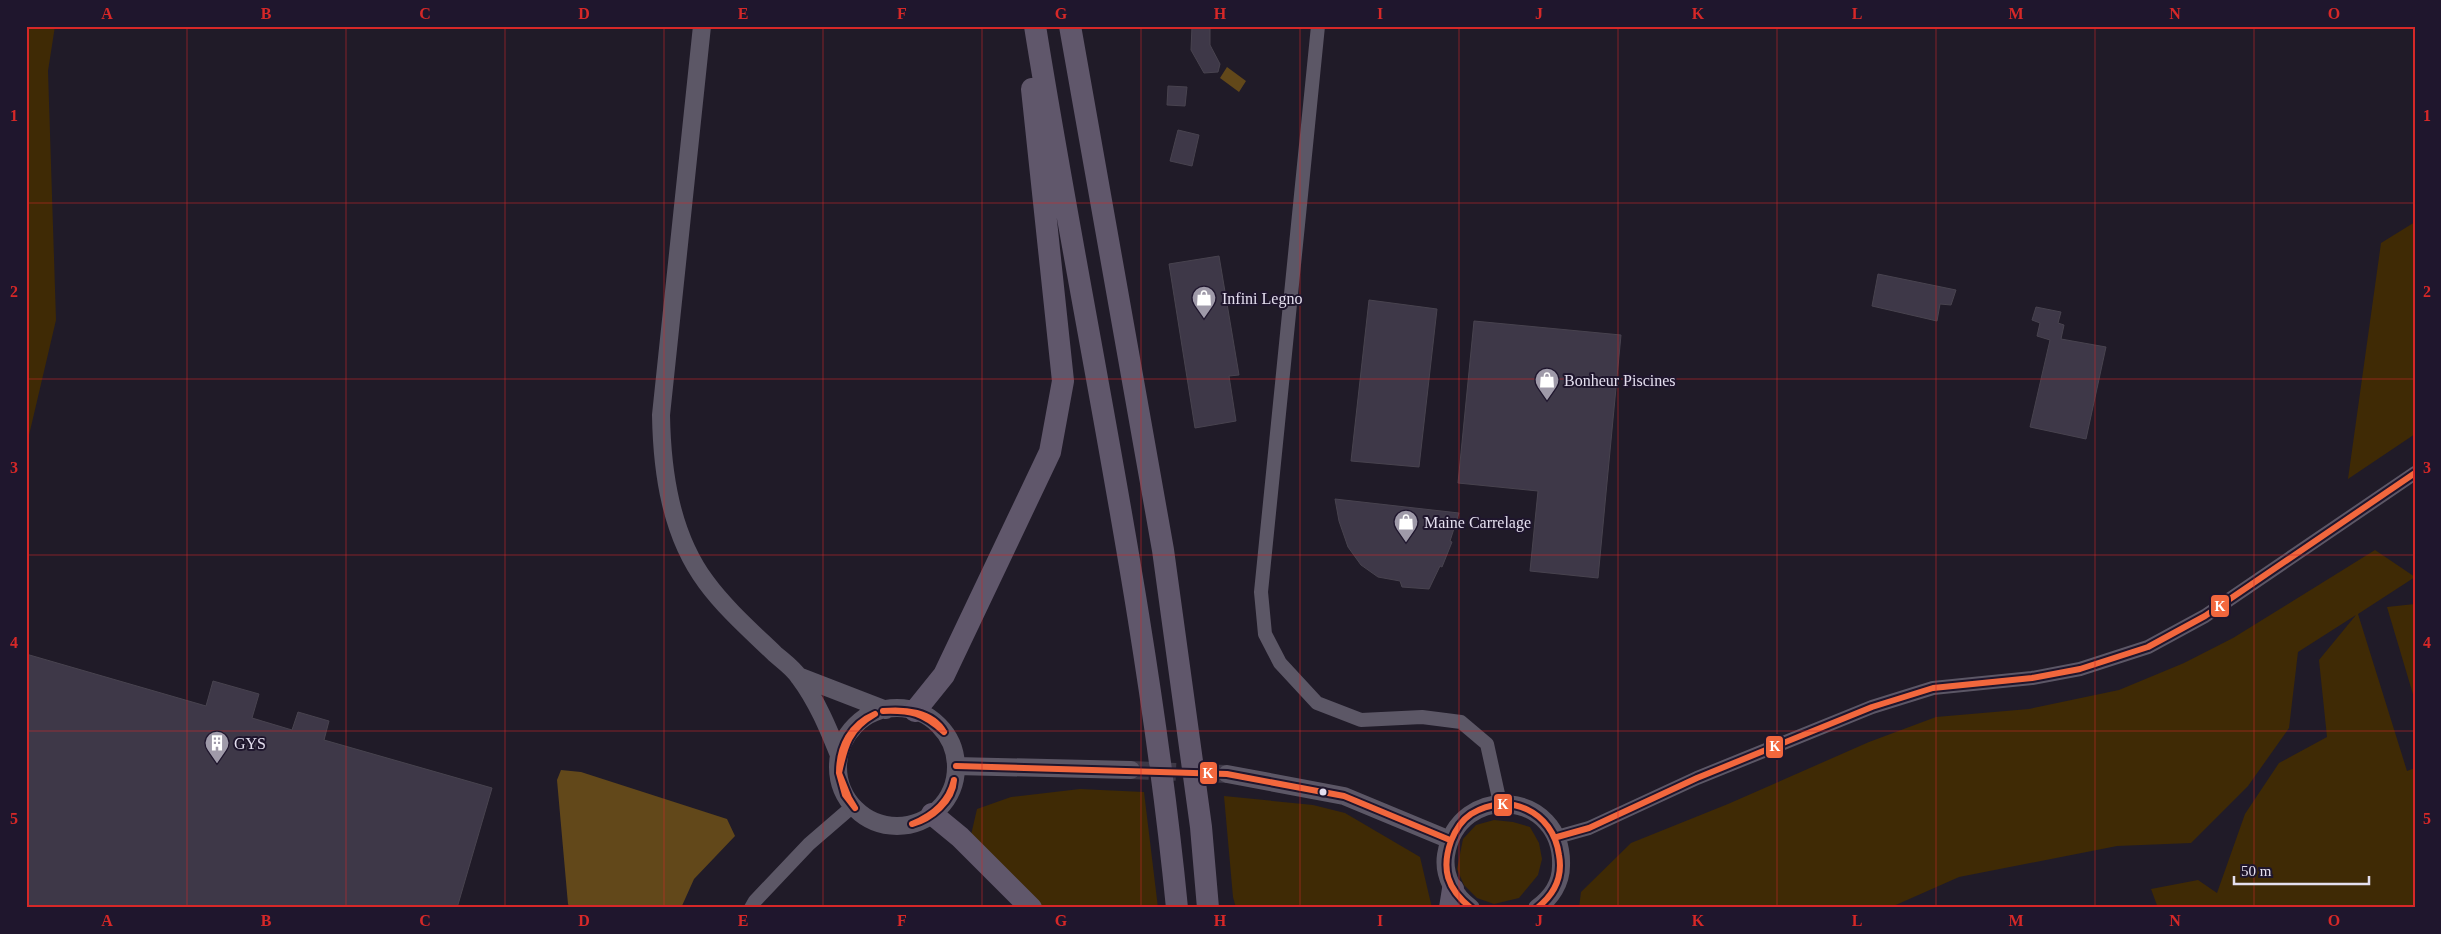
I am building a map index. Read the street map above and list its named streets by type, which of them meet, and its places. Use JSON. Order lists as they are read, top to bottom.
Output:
{
  "places": {
    "shop": ["Infini Legno", "Bonheur Piscines", "Maine Carrelage"],
    "building": ["GYS"]
  },
  "lines": ["transit line K"],
  "scale_bar": "50 m",
  "grid": {
    "columns": [
      "A",
      "B",
      "C",
      "D",
      "E",
      "F",
      "G",
      "H",
      "I",
      "J",
      "K",
      "L",
      "M",
      "N",
      "O"
    ],
    "rows": [
      "1",
      "2",
      "3",
      "4",
      "5"
    ]
  }
}
